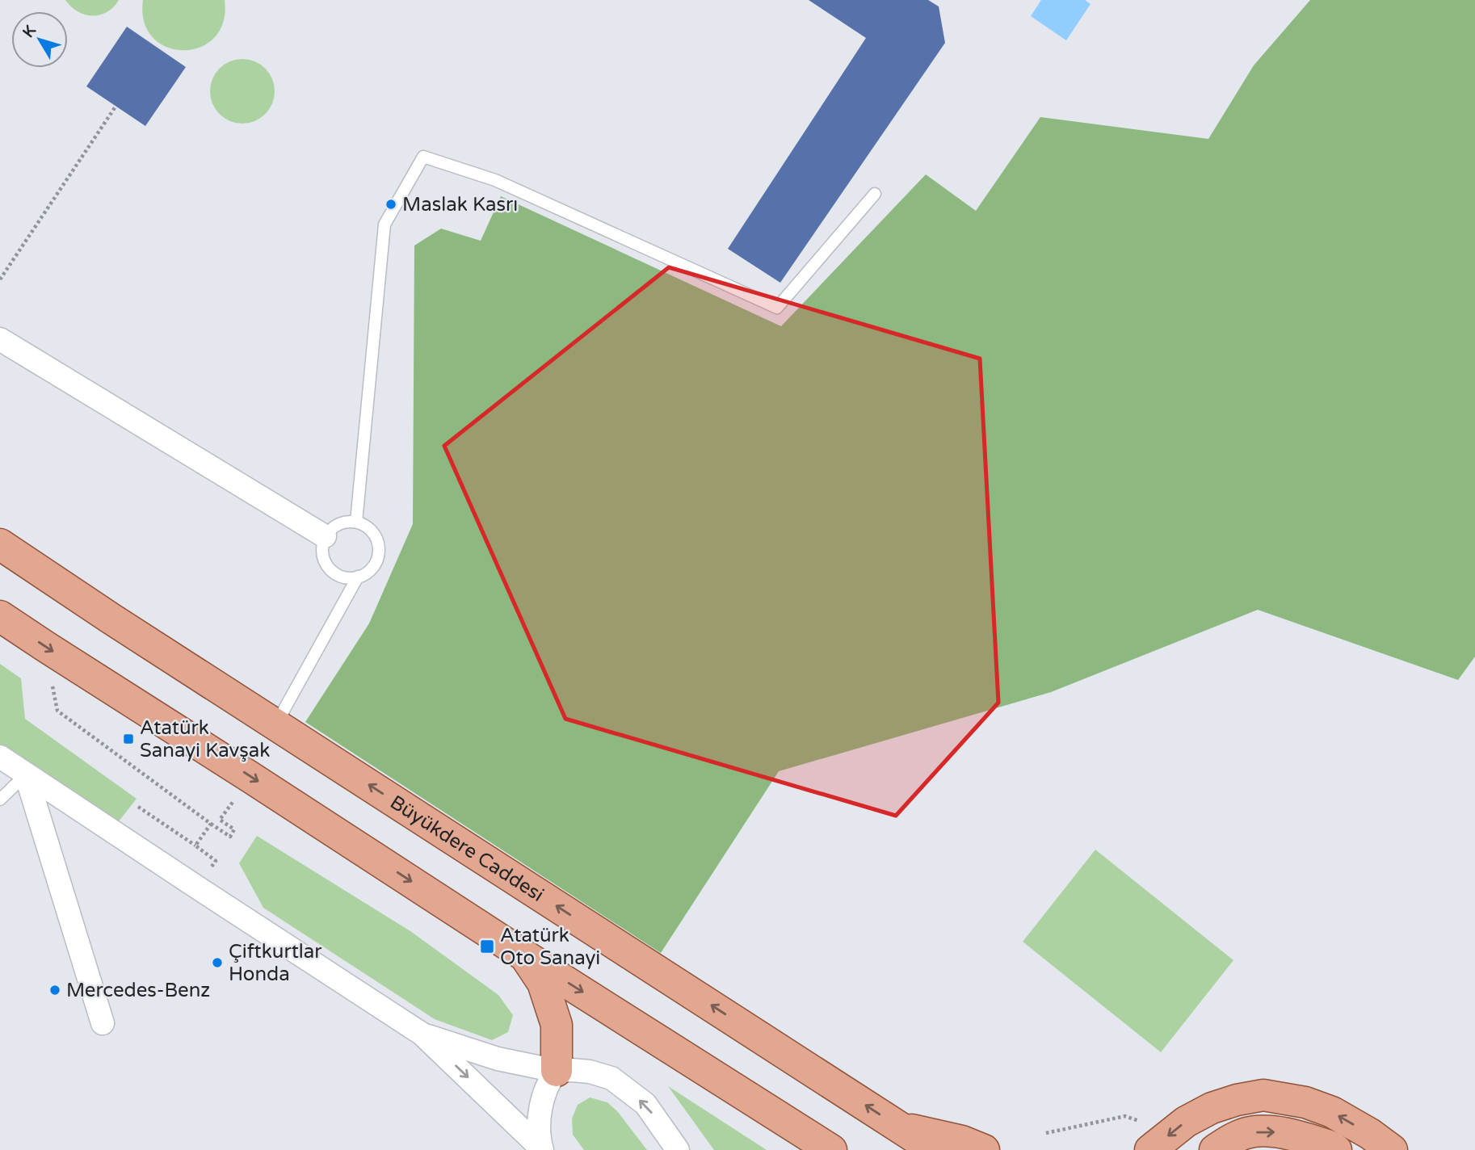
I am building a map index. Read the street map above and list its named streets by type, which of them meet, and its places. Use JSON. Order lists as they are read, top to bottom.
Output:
{
  "streets": {
    "main road": ["Büyükdere Caddesi"]
  },
  "places": {
    "other": ["Maslak Kasrı", "Çiftkurtlar Honda", "Mercedes-Benz"],
    "transit": ["Atatürk Sanayi Kavşak", "Atatürk Oto Sanayi"]
  },
  "north": "top left"
}
